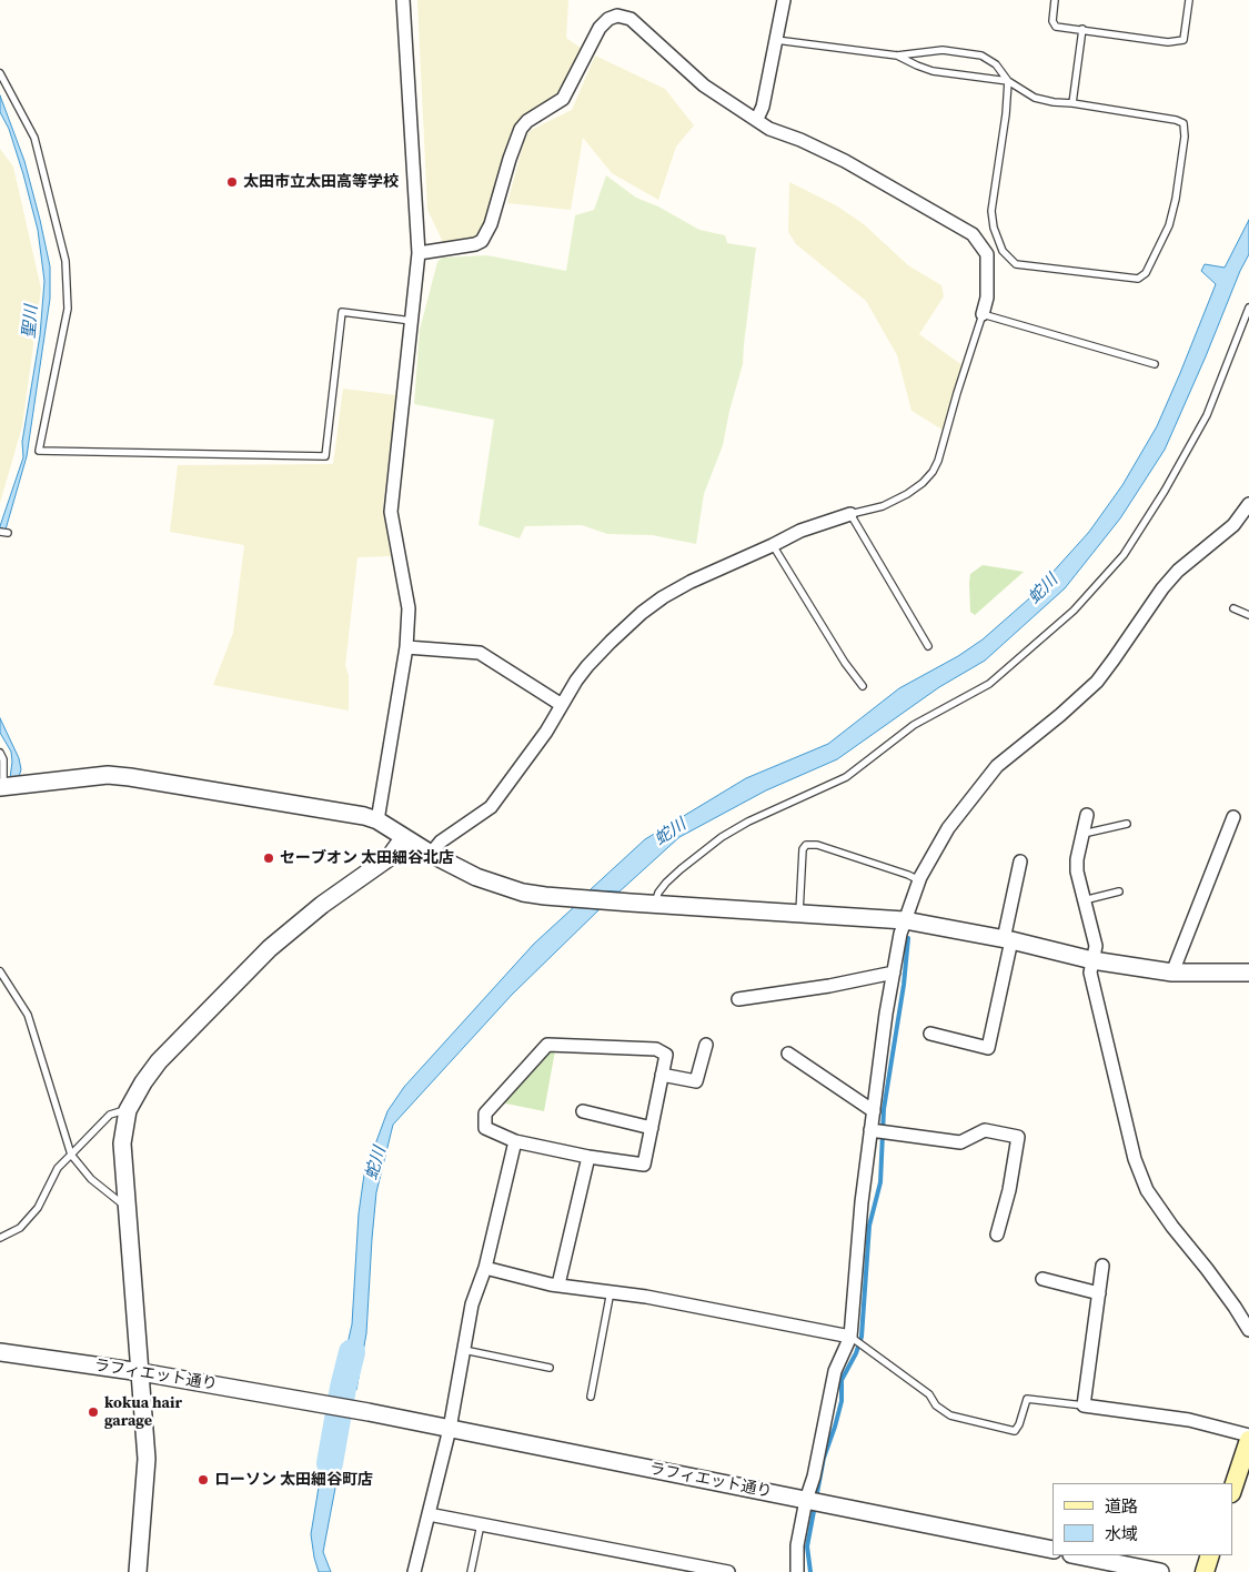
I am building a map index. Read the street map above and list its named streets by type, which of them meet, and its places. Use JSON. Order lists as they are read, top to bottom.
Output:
{
  "streets": {
    "street": ["ラフィエット通り"]
  },
  "water": ["聖川", "蛇川"],
  "places": [
    "太田市立太田高等学校",
    "セーブオン 太田細谷北店",
    "kokua hair garage",
    "ローソン 太田細谷町店"
  ],
  "legend": ["道路", "水域"]
}
